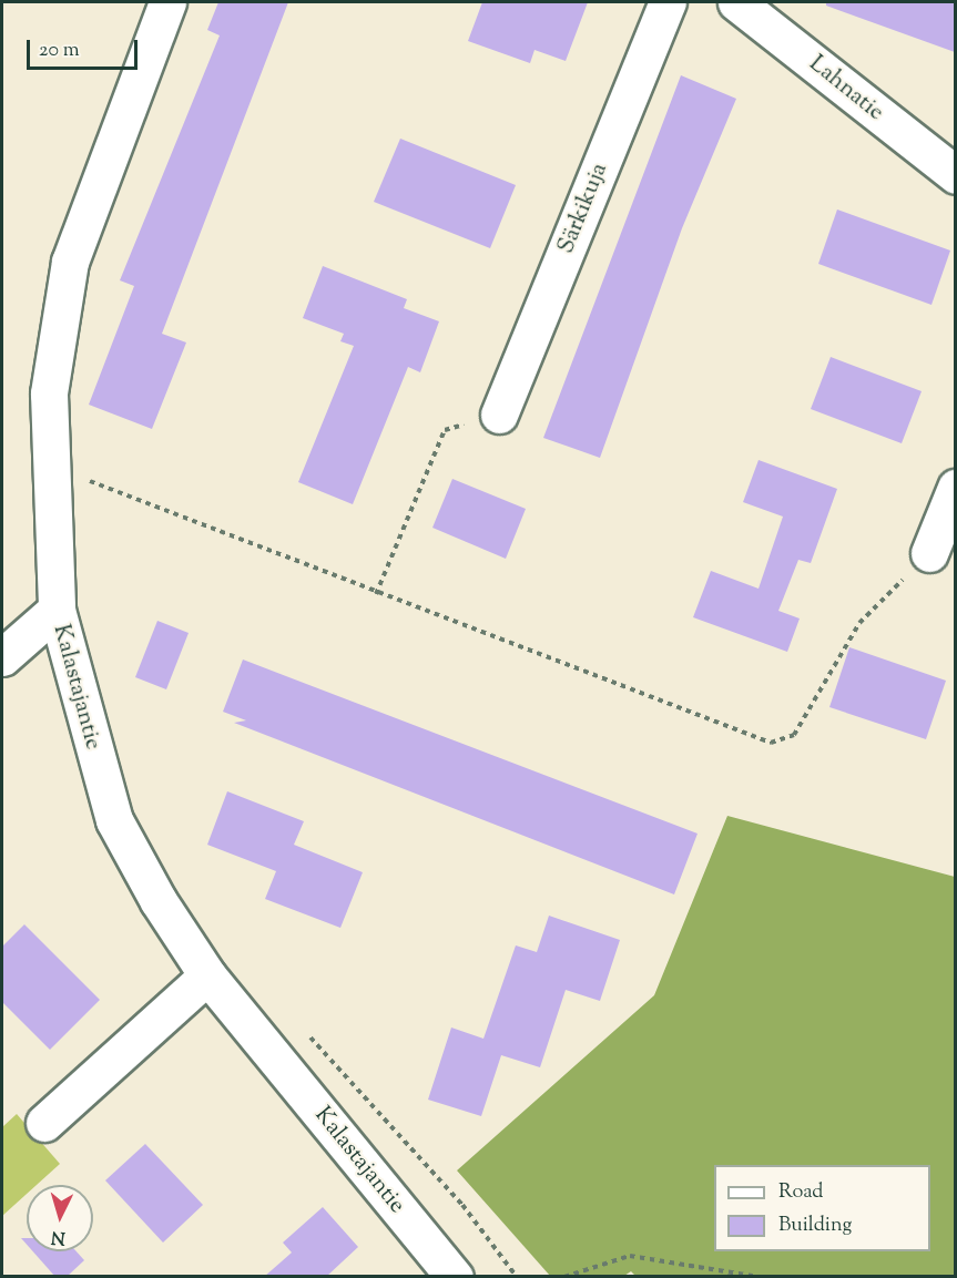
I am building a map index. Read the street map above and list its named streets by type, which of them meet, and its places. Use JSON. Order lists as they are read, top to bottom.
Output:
{
  "streets": {
    "street": ["Lahnatie", "Särkikuja", "Kalastajantie"]
  },
  "legend": ["Road", "Building"],
  "scale_bar": "20 m",
  "north": "bottom"
}
